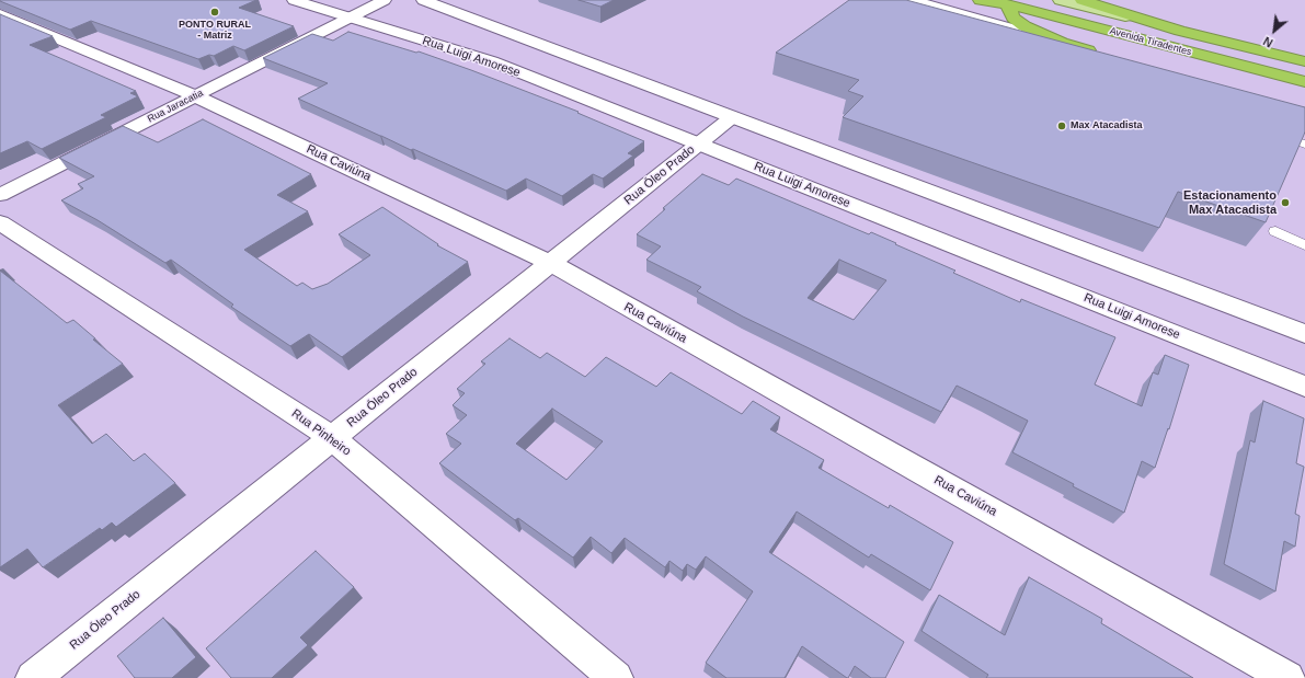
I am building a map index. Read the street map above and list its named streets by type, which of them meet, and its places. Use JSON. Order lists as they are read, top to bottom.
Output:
{
  "streets": {
    "highway": ["Avenida Tiradentes"],
    "street": [
      "Rua Luigi Amorese",
      "Rua Jaracatia",
      "Rua Caviúna",
      "Rua Óleo Prado",
      "Rua Pinheiro"
    ]
  },
  "crossings": [
    ["Rua Luigi Amorese", "Rua Jaracatia"],
    ["Rua Luigi Amorese", "Rua Óleo Prado"],
    ["Rua Jaracatia", "Rua Caviúna"],
    ["Rua Caviúna", "Rua Óleo Prado"],
    ["Rua Óleo Prado", "Rua Pinheiro"]
  ],
  "places": ["PONTO RURAL - Matriz", "Max Atacadista", "Estacionamento Max Atacadista"],
  "north": "bottom left"
}
